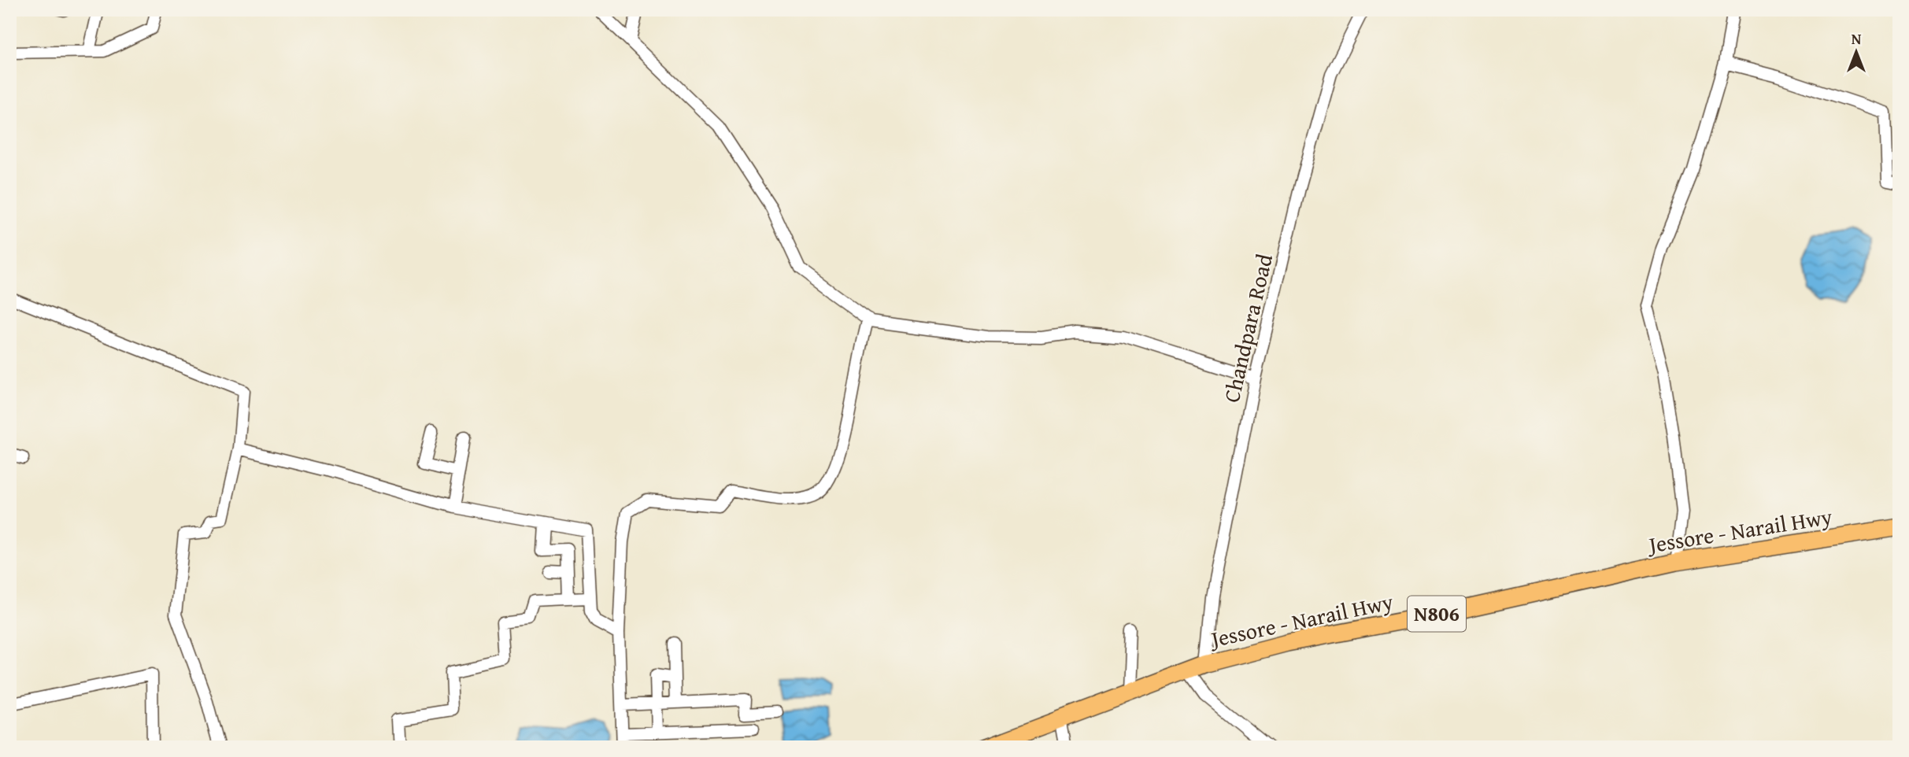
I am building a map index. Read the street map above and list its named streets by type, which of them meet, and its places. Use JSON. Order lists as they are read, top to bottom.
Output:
{
  "streets": {
    "highway": ["Jessore - Narail Hwy", "N806"],
    "street": ["Chandpara Road"]
  },
  "crossings": [
    ["Chandpara Road", "Jessore - Narail Hwy"]
  ],
  "north": "top"
}
